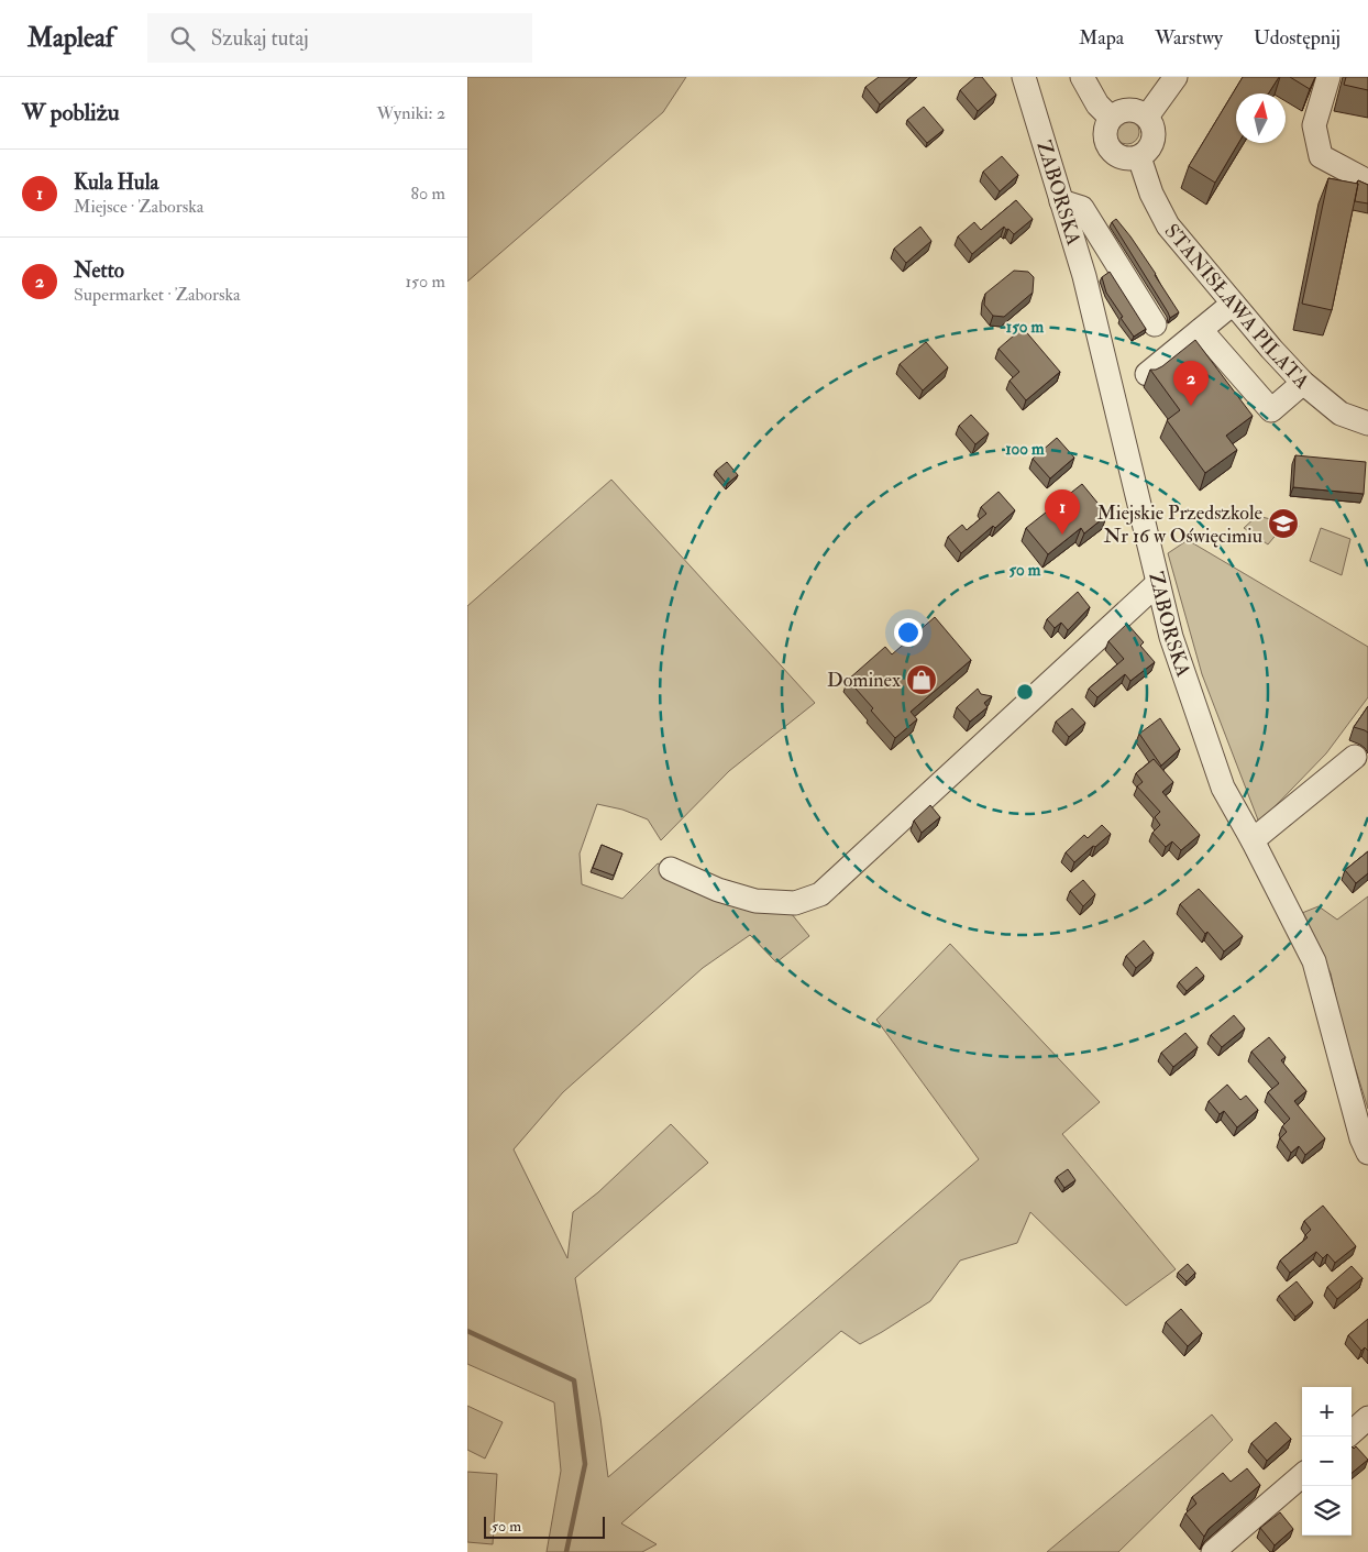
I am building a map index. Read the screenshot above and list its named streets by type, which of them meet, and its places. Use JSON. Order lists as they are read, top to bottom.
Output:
{
  "streets": {
    "street": ["ZABORSKA", "STANISŁAWA PILATA"]
  },
  "places": {
    "school or university": ["Miejskie Przedszkole Nr 16 w Oświęcimiu"],
    "shop": ["Dominex"]
  },
  "scale_bar": "50 m",
  "north": "top",
  "page": {
    "header": "Mapleaf",
    "search": "Szukaj tutaj",
    "nav": ["Mapa", "Warstwy", "Udostępnij"],
    "heading": ["W pobliżu", "Wyniki: 2"],
    "list": [
      {
        "mark": "1",
        "name": "Kula Hula",
        "note": "Miejsce · Zaborska",
        "value": "80 m"
      },
      {
        "mark": "2",
        "name": "Netto",
        "note": "Supermarket · Zaborska",
        "value": "150 m"
      }
    ],
    "pins": ["2", "1"],
    "map_buttons": ["+", "−"],
    "scale": "50 m"
  },
  "rings": ["150 m", "100 m", "50 m"]
}
